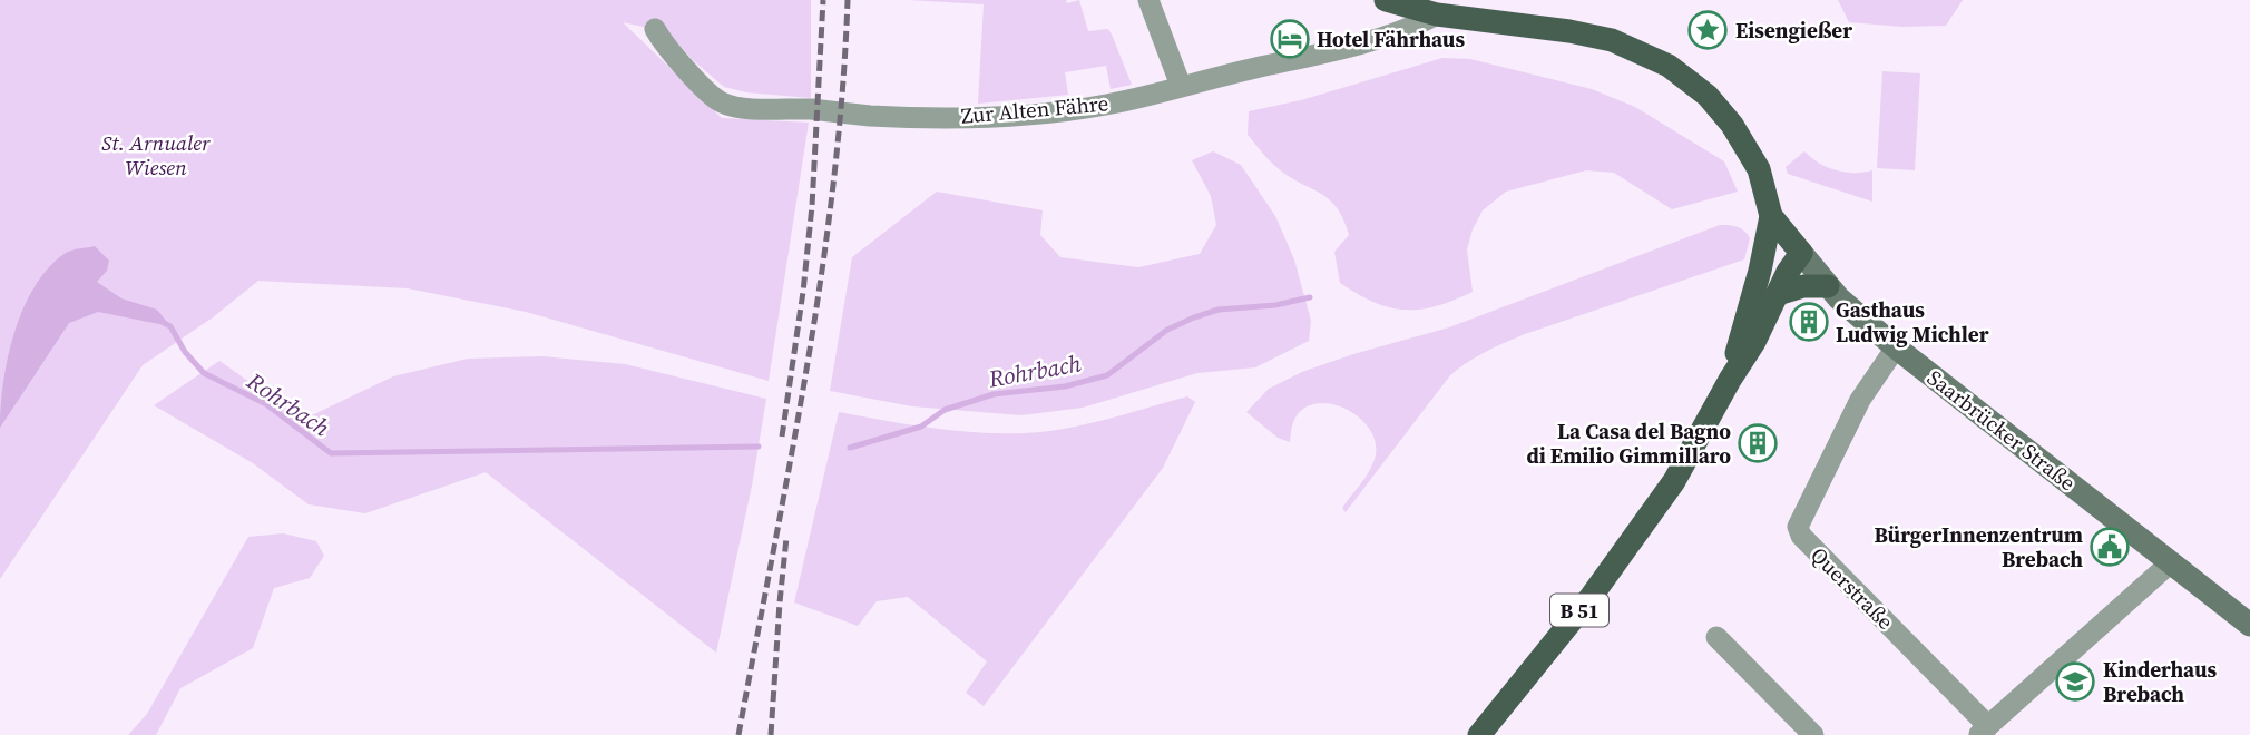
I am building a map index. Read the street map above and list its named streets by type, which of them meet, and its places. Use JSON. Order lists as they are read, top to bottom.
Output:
{
  "streets": {
    "main road": ["Saarbrücker Straße", "B 51"],
    "street": ["Zur Alten Fähre", "Querstraße"]
  },
  "crossings": [
    ["Zur Alten Fähre", "Saarbrücker Straße"],
    ["Saarbrücker Straße", "Querstraße"],
    ["Saarbrücker Straße", "B 51"]
  ],
  "water": ["Rohrbach"],
  "parks": ["St. Arnualer Wiesen"],
  "places": {
    "place": ["Eisengießer"],
    "hotel": ["Hotel Fährhaus"],
    "building": ["Gasthaus Ludwig Michler", "La Casa del Bagno di Emilio Gimmillaro"],
    "public building": ["BürgerInnenzentrum Brebach"],
    "school or university": ["Kinderhaus Brebach"]
  }
}
